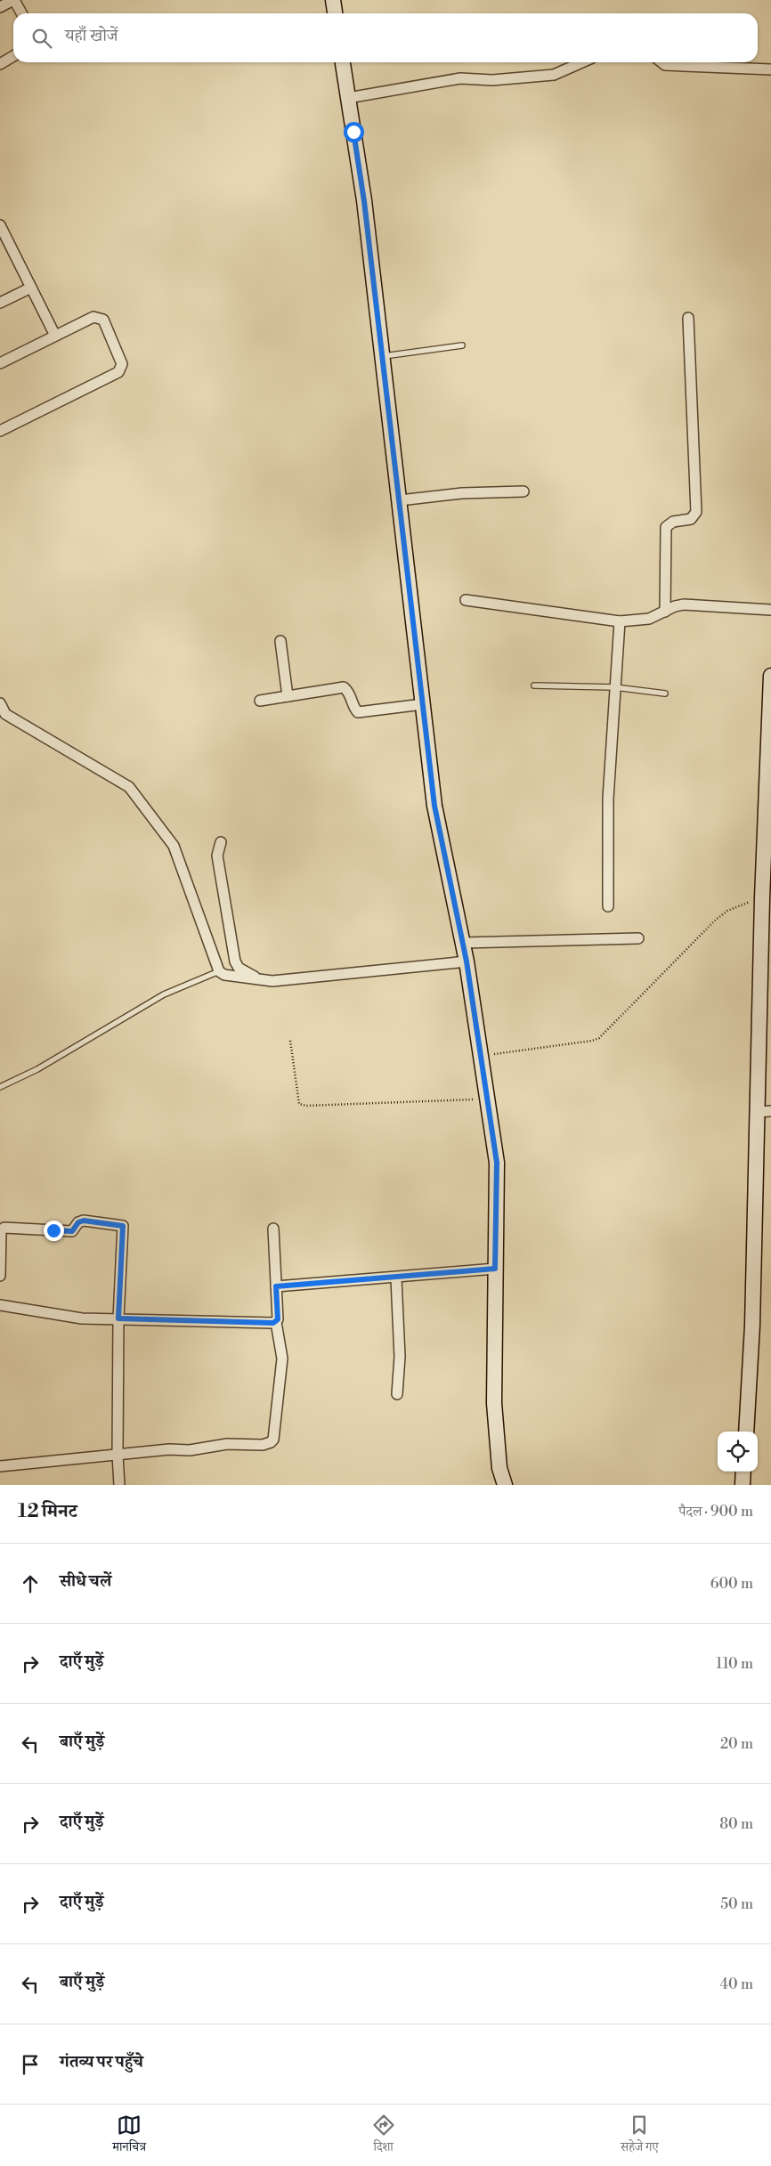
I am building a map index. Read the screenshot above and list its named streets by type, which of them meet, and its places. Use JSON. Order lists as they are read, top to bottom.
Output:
{
  "page": {
    "search": "यहाँ खोजें",
    "heading": ["12 मिनट", "पैदल · 900 m"],
    "list": [
      ["सीधे चलें", "600 m"],
      ["दाएँ मुड़ें", "110 m"],
      ["बाएँ मुड़ें", "20 m"],
      ["दाएँ मुड़ें", "80 m"],
      ["दाएँ मुड़ें", "50 m"],
      ["बाएँ मुड़ें", "40 m"],
      "गंतव्य पर पहुँचे"
    ],
    "nav": ["मानचित्र", "दिशा", "सहेजे गए"]
  }
}
